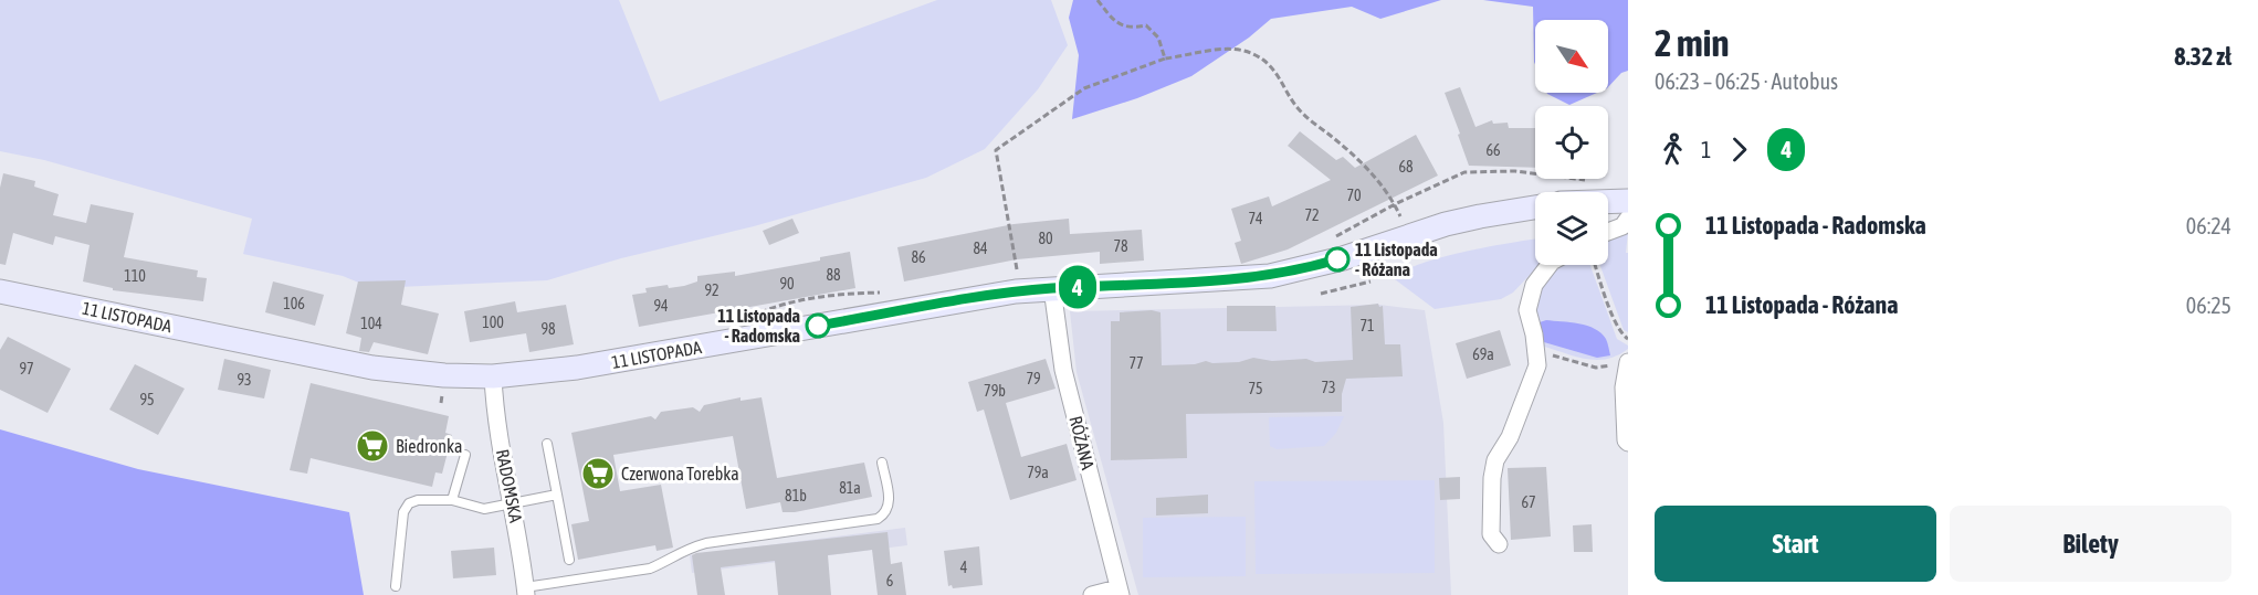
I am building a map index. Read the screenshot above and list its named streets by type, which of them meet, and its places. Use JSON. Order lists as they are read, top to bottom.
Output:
{
  "streets": {
    "main road": ["11 LISTOPADA"],
    "street": ["RÓŻANA", "RADOMSKA"]
  },
  "crossings": [
    ["11 LISTOPADA", "RÓŻANA"],
    ["11 LISTOPADA", "RADOMSKA"]
  ],
  "places": {
    "other": ["11 Listopada - Różana", "11 Listopada - Radomska"],
    "supermarket": ["Biedronka", "Czerwona Torebka"]
  },
  "lines": ["bus line 4"],
  "house_numbers": [
    "66",
    "68",
    "70",
    "72",
    "74",
    "80",
    "78",
    "84",
    "86",
    "88",
    "110",
    "90",
    "92",
    "106",
    "94",
    "100",
    "104",
    "71",
    "98",
    "69a",
    "77",
    "97",
    "79",
    "93",
    "73",
    "75",
    "79b",
    "95",
    "79a",
    "81a",
    "81b",
    "67",
    "4",
    "6"
  ],
  "north": "bottom right",
  "page": {
    "on_map": "4",
    "heading": ["2 min", "06:23 – 06:25 · Autobus", "8.32 zł"],
    "legs": ["1", "4"],
    "list": [
      {
        "name": "11 Listopada - Radomska",
        "value": "06:24"
      },
      {
        "name": "11 Listopada - Różana",
        "value": "06:25"
      }
    ],
    "buttons": ["Start", "Bilety"]
  }
}
